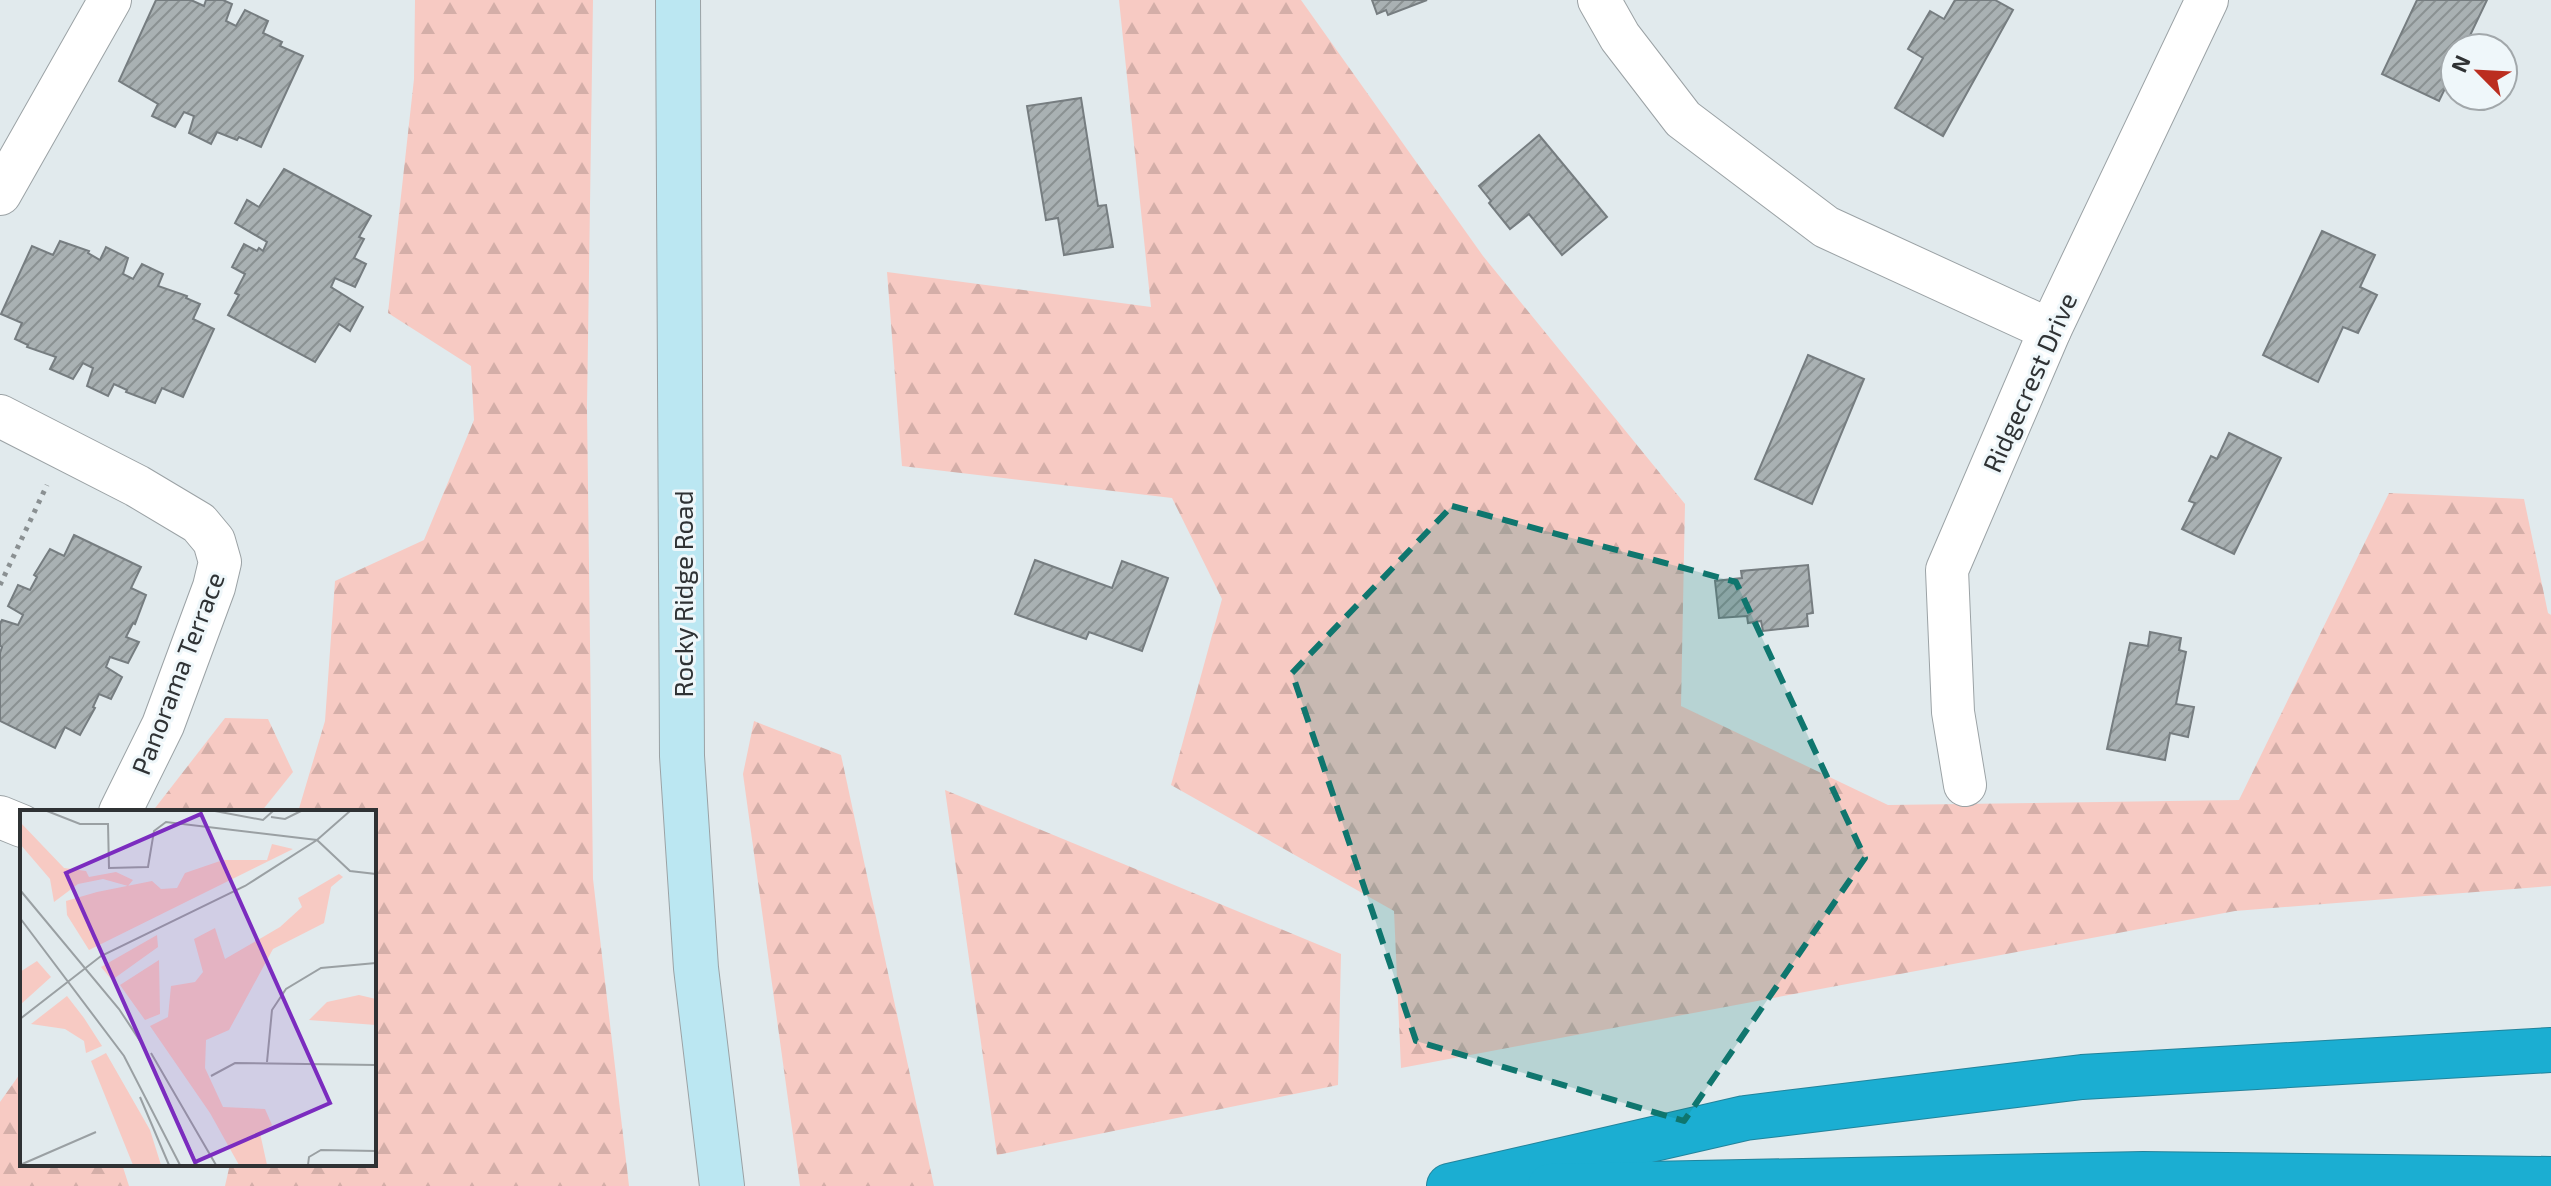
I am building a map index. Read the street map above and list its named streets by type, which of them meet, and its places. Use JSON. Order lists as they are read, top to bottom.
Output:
{
  "streets": {
    "main road": ["Rocky Ridge Road"],
    "street": ["Ridgecrest Drive", "Panorama Terrace"]
  },
  "north": "top left"
}
